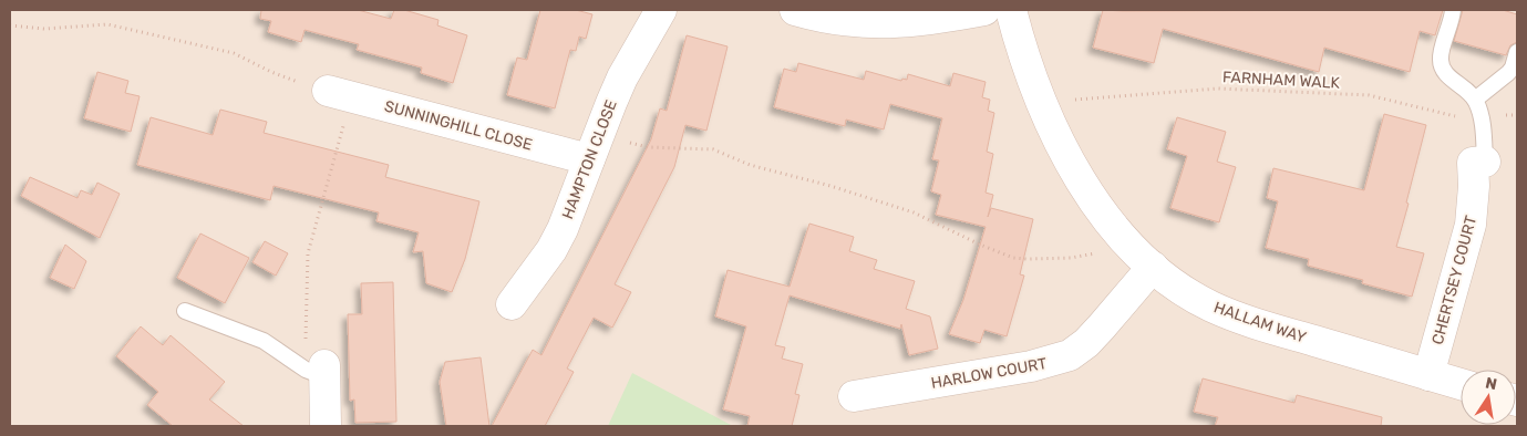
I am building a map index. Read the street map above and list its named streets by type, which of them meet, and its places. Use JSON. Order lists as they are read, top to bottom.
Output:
{
  "streets": {
    "street": [
      "SUNNINGHILL CLOSE",
      "HAMPTON CLOSE",
      "CHERTSEY COURT",
      "HALLAM WAY",
      "HARLOW COURT"
    ],
    "path": ["FARNHAM WALK"]
  },
  "crossings": [
    ["FARNHAM WALK", "HALLAM WAY"],
    ["SUNNINGHILL CLOSE", "HAMPTON CLOSE"],
    ["CHERTSEY COURT", "HALLAM WAY"],
    ["HALLAM WAY", "HARLOW COURT"]
  ],
  "north": "top"
}
